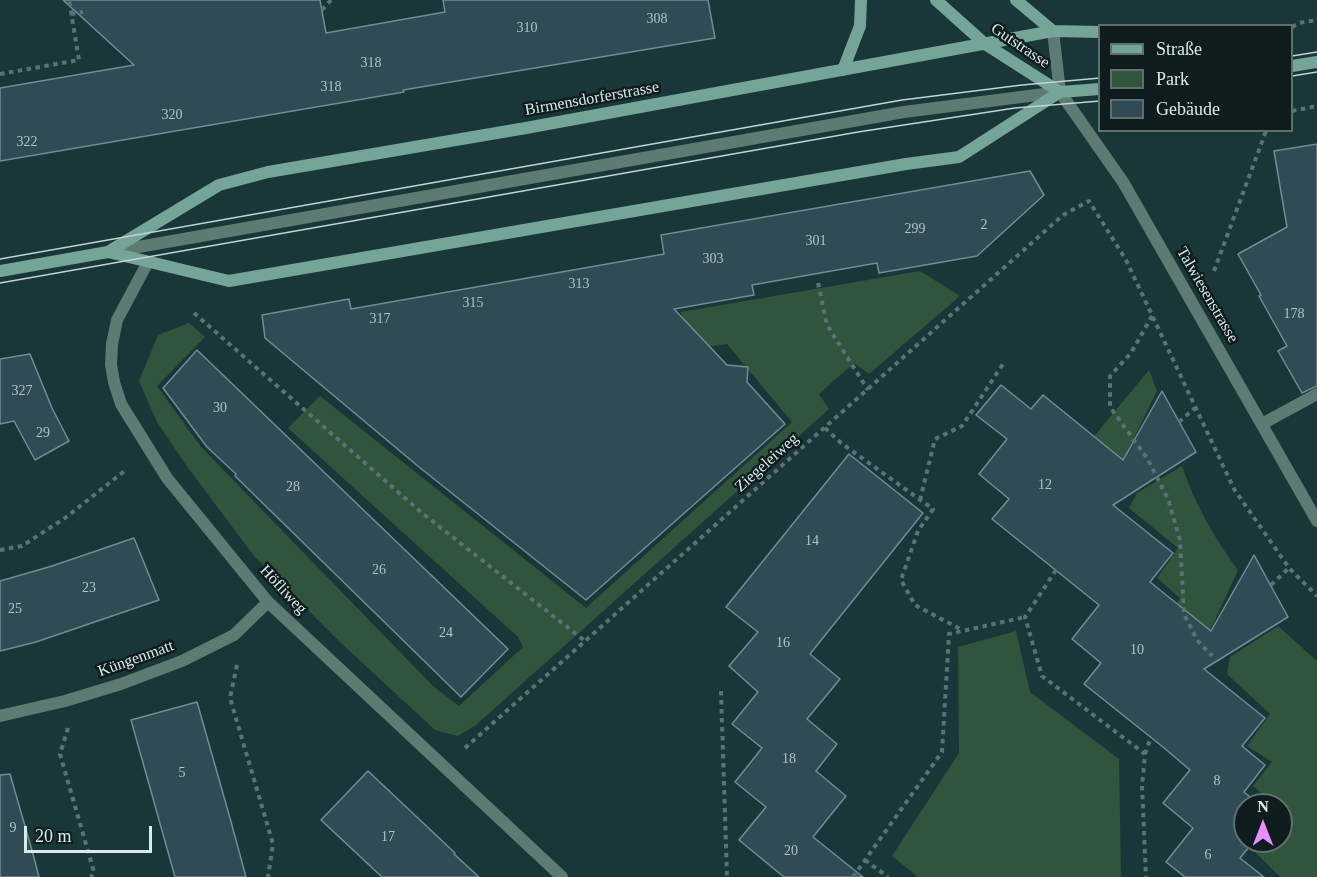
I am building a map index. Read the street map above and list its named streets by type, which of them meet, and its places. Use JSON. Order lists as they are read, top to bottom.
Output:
{
  "streets": {
    "main road": ["Gutstrasse", "Birmensdorferstrasse"],
    "street": ["Talwiesenstrasse", "Höfliweg", "Küngenmatt"],
    "path": ["Ziegeleiweg"]
  },
  "crossings": [
    ["Gutstrasse", "Birmensdorferstrasse"],
    ["Gutstrasse", "Talwiesenstrasse"],
    ["Birmensdorferstrasse", "Talwiesenstrasse"],
    ["Birmensdorferstrasse", "Höfliweg"],
    ["Höfliweg", "Küngenmatt"]
  ],
  "house_numbers": [
    "308",
    "310",
    "318",
    "318",
    "320",
    "322",
    "2",
    "299",
    "301",
    "303",
    "313",
    "315",
    "178",
    "317",
    "327",
    "30",
    "29",
    "12",
    "28",
    "14",
    "26",
    "23",
    "25",
    "24",
    "16",
    "10",
    "18",
    "5",
    "8",
    "9",
    "17",
    "20",
    "6"
  ],
  "legend": ["Straße", "Park", "Gebäude"],
  "scale_bar": "20 m",
  "north": "top"
}
